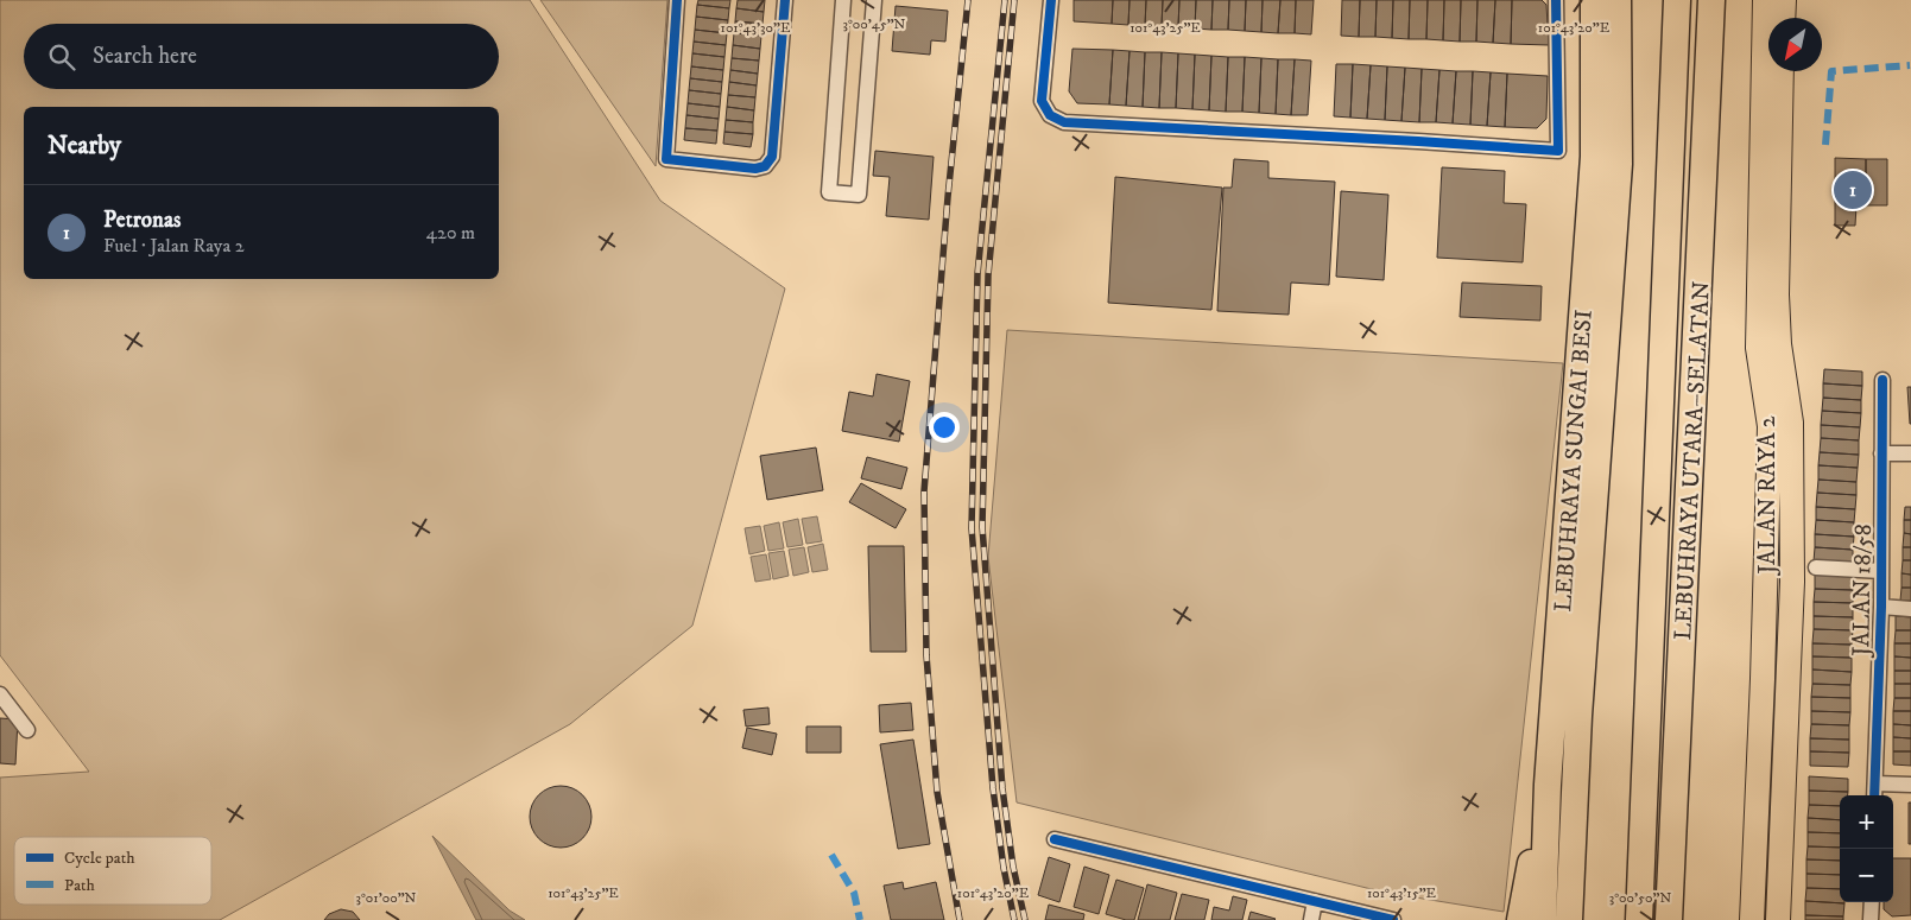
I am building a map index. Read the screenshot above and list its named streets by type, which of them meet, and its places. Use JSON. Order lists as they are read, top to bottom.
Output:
{
  "streets": {
    "highway": ["LEBUHRAYA SUNGAI BESI", "LEBUHRAYA UTARA–SELATAN"],
    "main road": ["JALAN RAYA 2"],
    "street": ["JALAN 18/58"]
  },
  "legend": ["Cycle path", "Path"],
  "north": "bottom left",
  "page": {
    "search": "Search here",
    "heading": "Nearby",
    "pins": "1",
    "list": [
      {
        "mark": "1",
        "name": "Petronas",
        "note": "Fuel · Jalan Raya 2",
        "value": "420 m"
      }
    ],
    "map_buttons": ["+", "−"]
  },
  "coordinates": [
    "3°00'45\"N",
    "101°43'30\"E",
    "101°43'20\"E",
    "101°43'25\"E",
    "101°43'15\"E",
    "3°01'00\"N",
    "3°00'50\"N"
  ]
}
